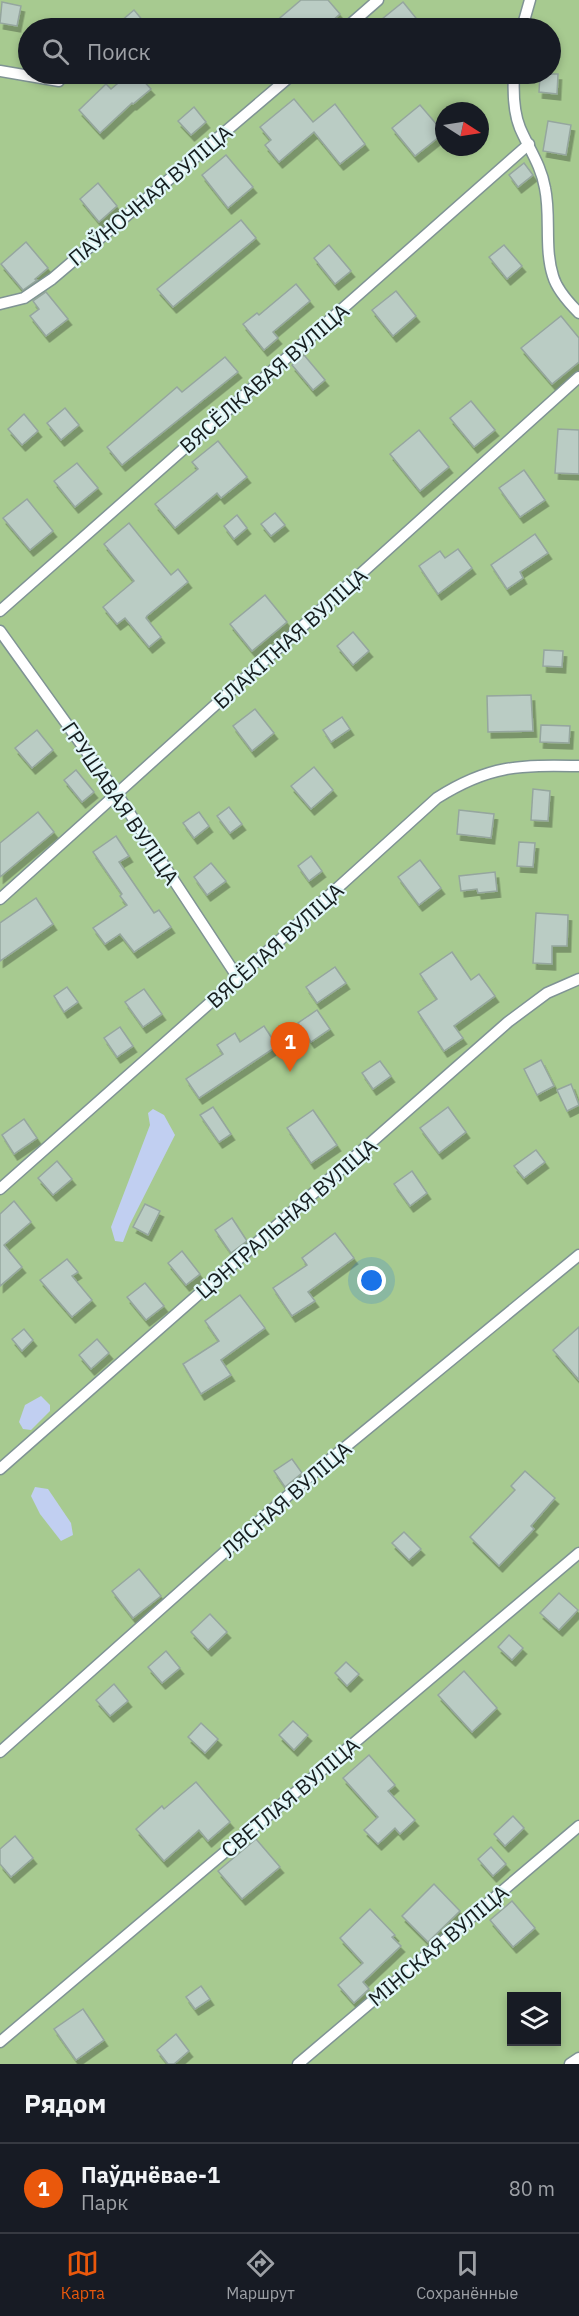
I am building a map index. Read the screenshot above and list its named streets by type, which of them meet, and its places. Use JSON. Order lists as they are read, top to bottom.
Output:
{
  "streets": {
    "lane": [
      "ПАЎНОЧНАЯ ВУЛІЦА",
      "ВЯСЁЛКАВАЯ ВУЛІЦА",
      "БЛАКІТНАЯ ВУЛІЦА",
      "ГРУШАВАЯ ВУЛІЦА",
      "ВЯСЁЛАЯ ВУЛІЦА",
      "ЦЭНТРАЛЬНАЯ ВУЛІЦА",
      "ЛЯСНАЯ ВУЛІЦА",
      "СВЕТЛАЯ ВУЛІЦА",
      "МІНСКАЯ ВУЛІЦА"
    ]
  },
  "crossings": [
    ["БЛАКІТНАЯ ВУЛІЦА", "ГРУШАВАЯ ВУЛІЦА"],
    ["ГРУШАВАЯ ВУЛІЦА", "ВЯСЁЛАЯ ВУЛІЦА"]
  ],
  "north": "right",
  "page": {
    "search": "Поиск",
    "pins": "1",
    "heading": "Рядом",
    "list": [
      {
        "mark": "1",
        "name": "Паўднёвае-1",
        "note": "Парк",
        "value": "80 m"
      }
    ],
    "nav": ["Карта", "Маршрут", "Сохранённые"]
  }
}
